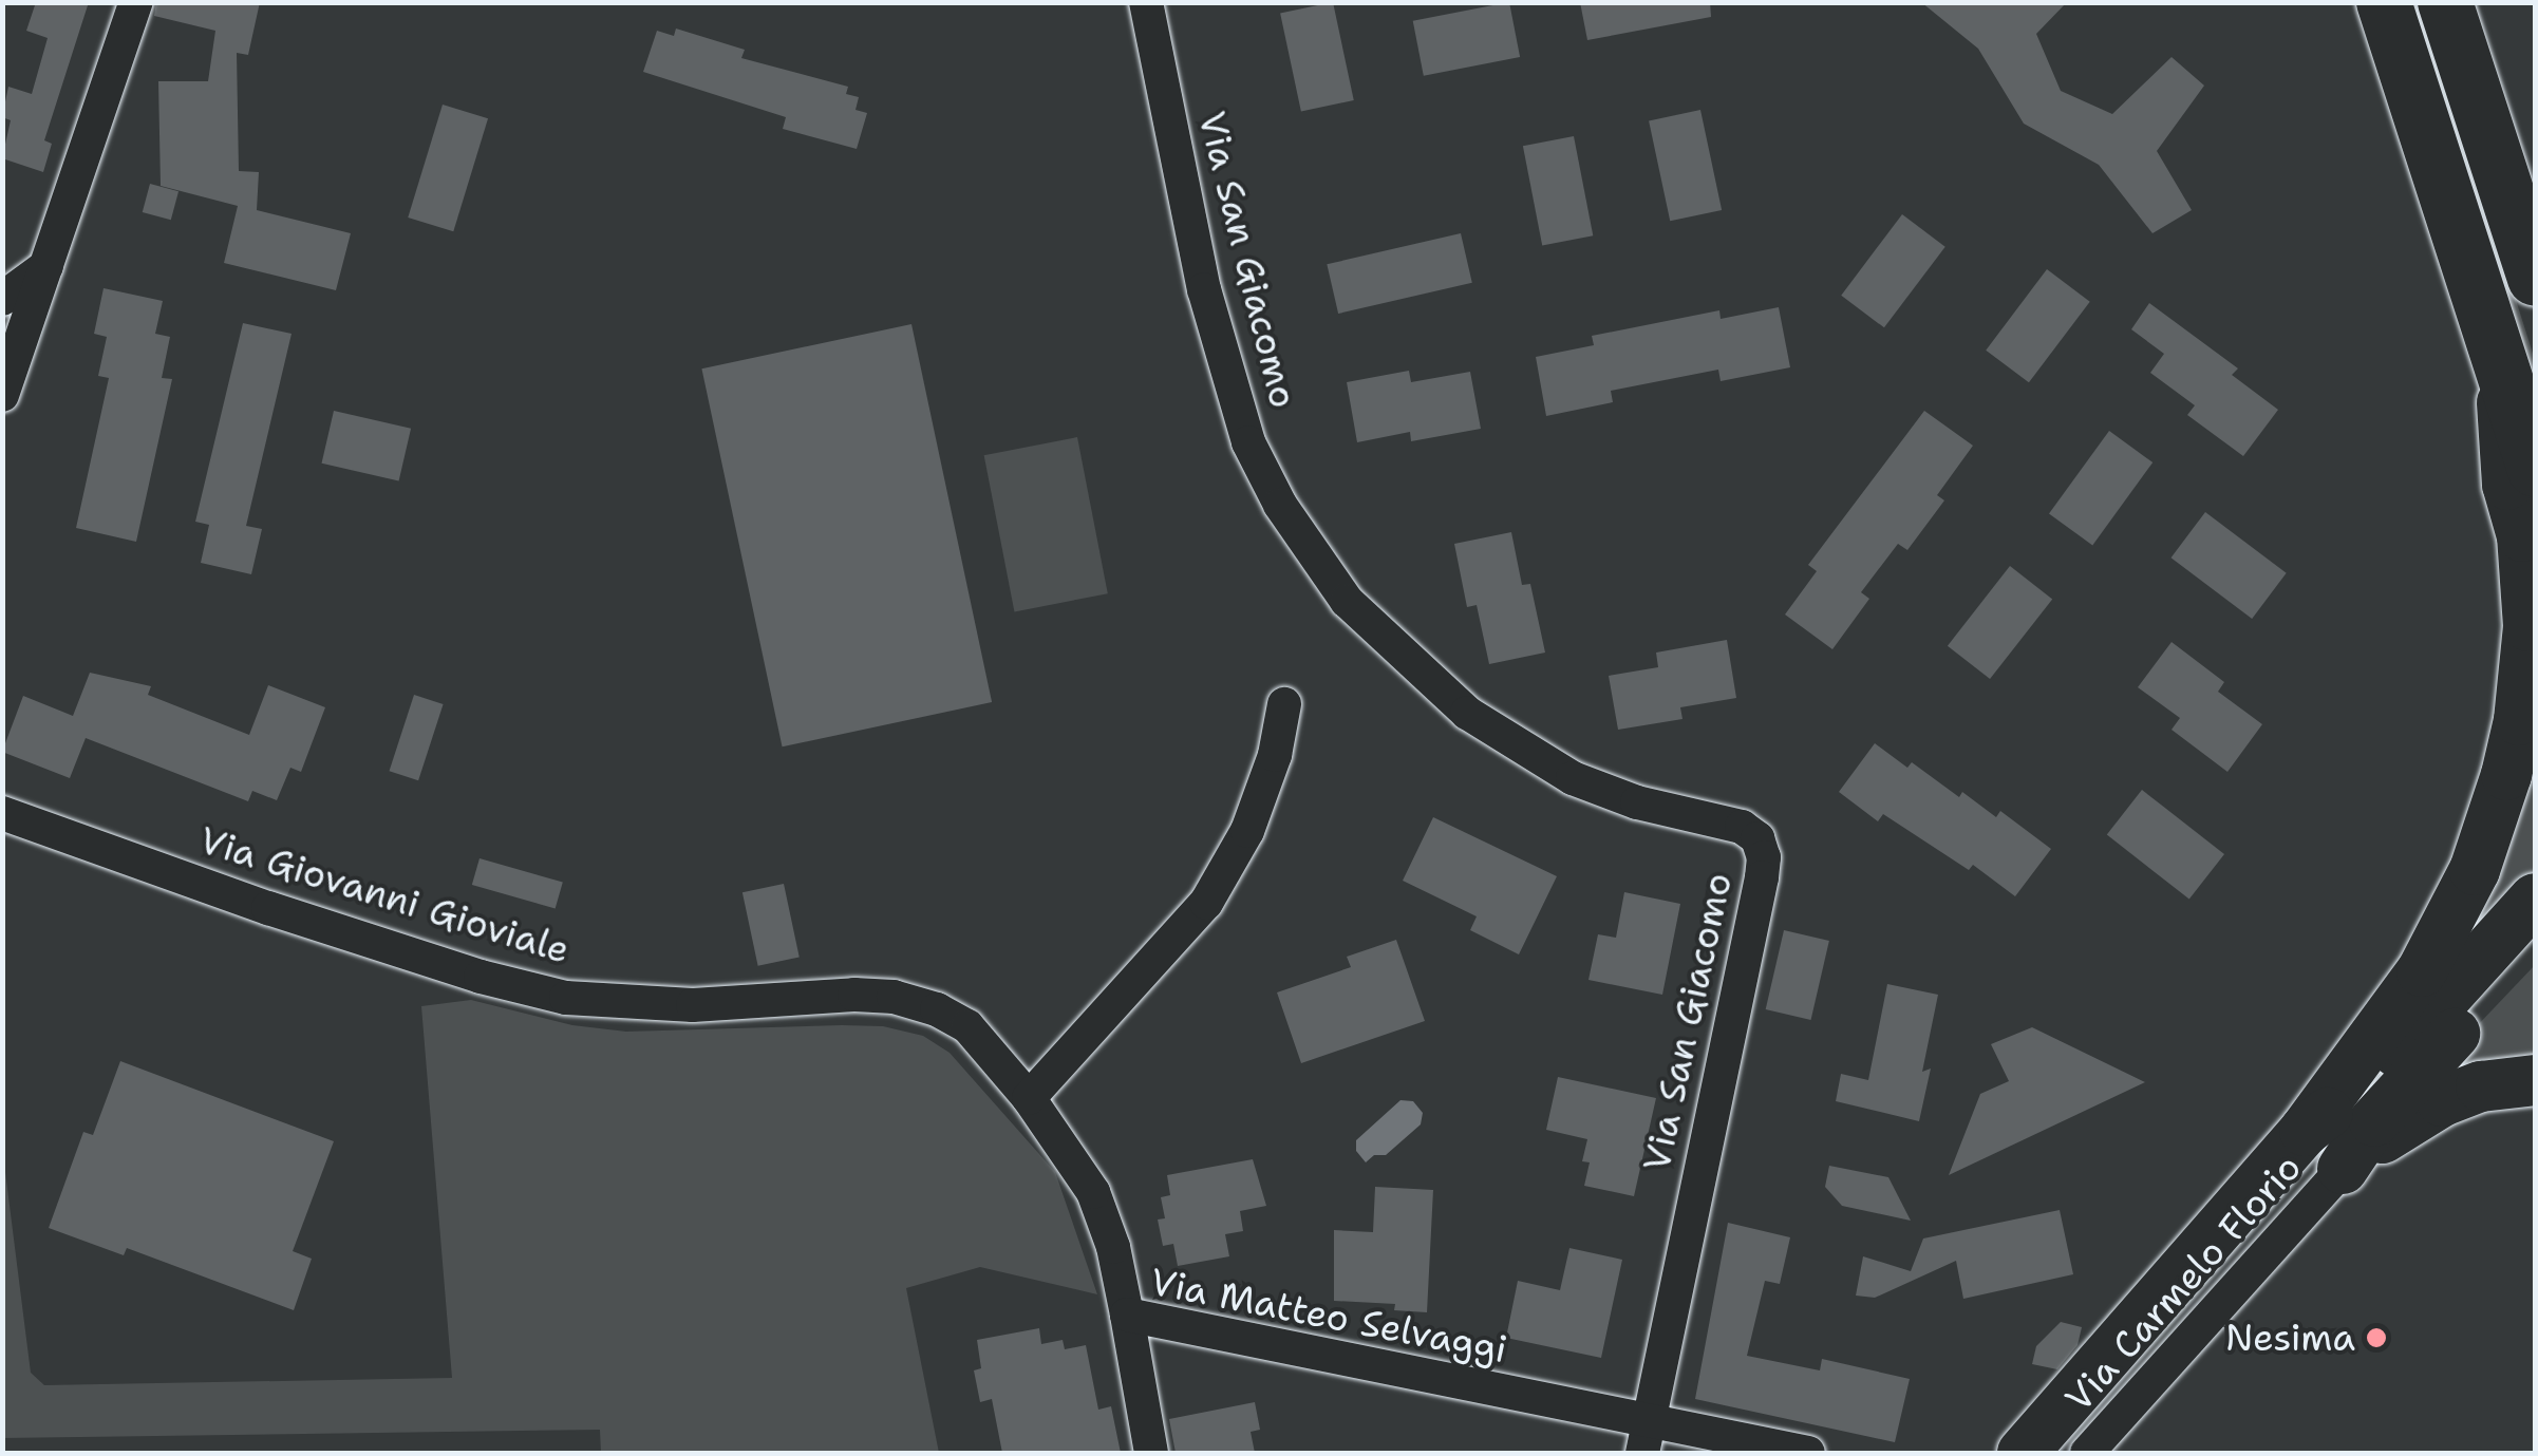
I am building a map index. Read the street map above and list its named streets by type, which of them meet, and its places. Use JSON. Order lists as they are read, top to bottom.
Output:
{
  "streets": {
    "street": [
      "Via San Giacomo",
      "Via Giovanni Gioviale",
      "Via Carmelo Florio",
      "Via Matteo Selvaggi"
    ]
  },
  "crossings": [
    ["Via San Giacomo", "Via Matteo Selvaggi"],
    ["Via Giovanni Gioviale", "Via Matteo Selvaggi"]
  ],
  "places": ["Nesima"]
}
